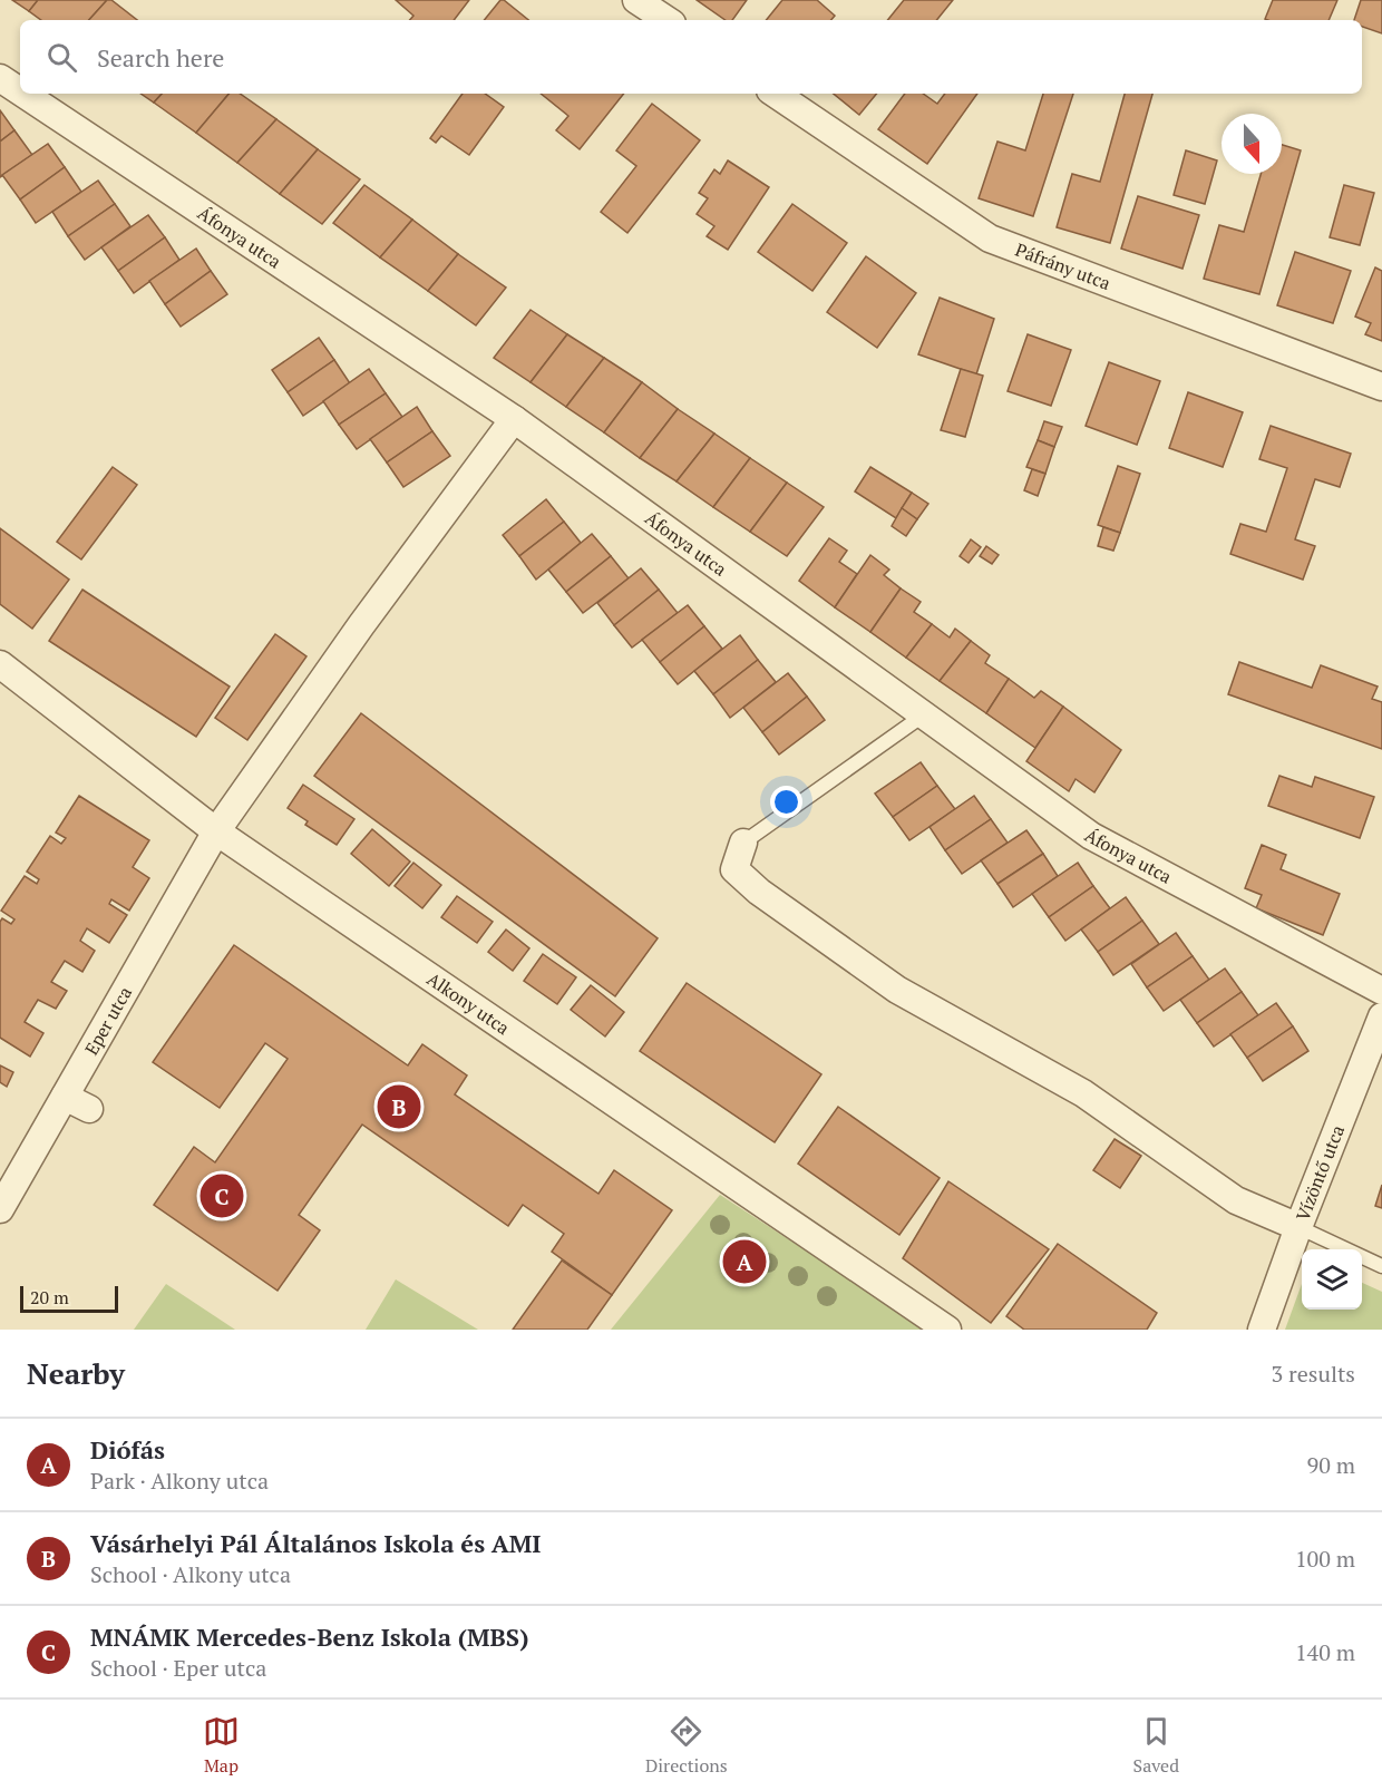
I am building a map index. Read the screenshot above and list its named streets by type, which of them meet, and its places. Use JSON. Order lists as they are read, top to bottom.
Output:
{
  "streets": {
    "street": [
      "Áfonya utca",
      "Páfrány utca",
      "Alkony utca",
      "Eper utca",
      "Vízöntő utca"
    ]
  },
  "crossings": [
    ["Áfonya utca", "Eper utca"],
    ["Alkony utca", "Eper utca"]
  ],
  "scale_bar": "20 m",
  "north": "bottom",
  "page": {
    "search": "Search here",
    "pins": ["B", "C", "A"],
    "scale": "20 m",
    "heading": ["Nearby", "3 results"],
    "list": [
      {
        "mark": "A",
        "name": "Diófás",
        "note": "Park · Alkony utca",
        "value": "90 m"
      },
      {
        "mark": "B",
        "name": "Vásárhelyi Pál Általános Iskola és AMI",
        "note": "School · Alkony utca",
        "value": "100 m"
      },
      {
        "mark": "C",
        "name": "MNÁMK Mercedes-Benz Iskola (MBS)",
        "note": "School · Eper utca",
        "value": "140 m"
      }
    ],
    "nav": ["Map", "Directions", "Saved"]
  }
}
